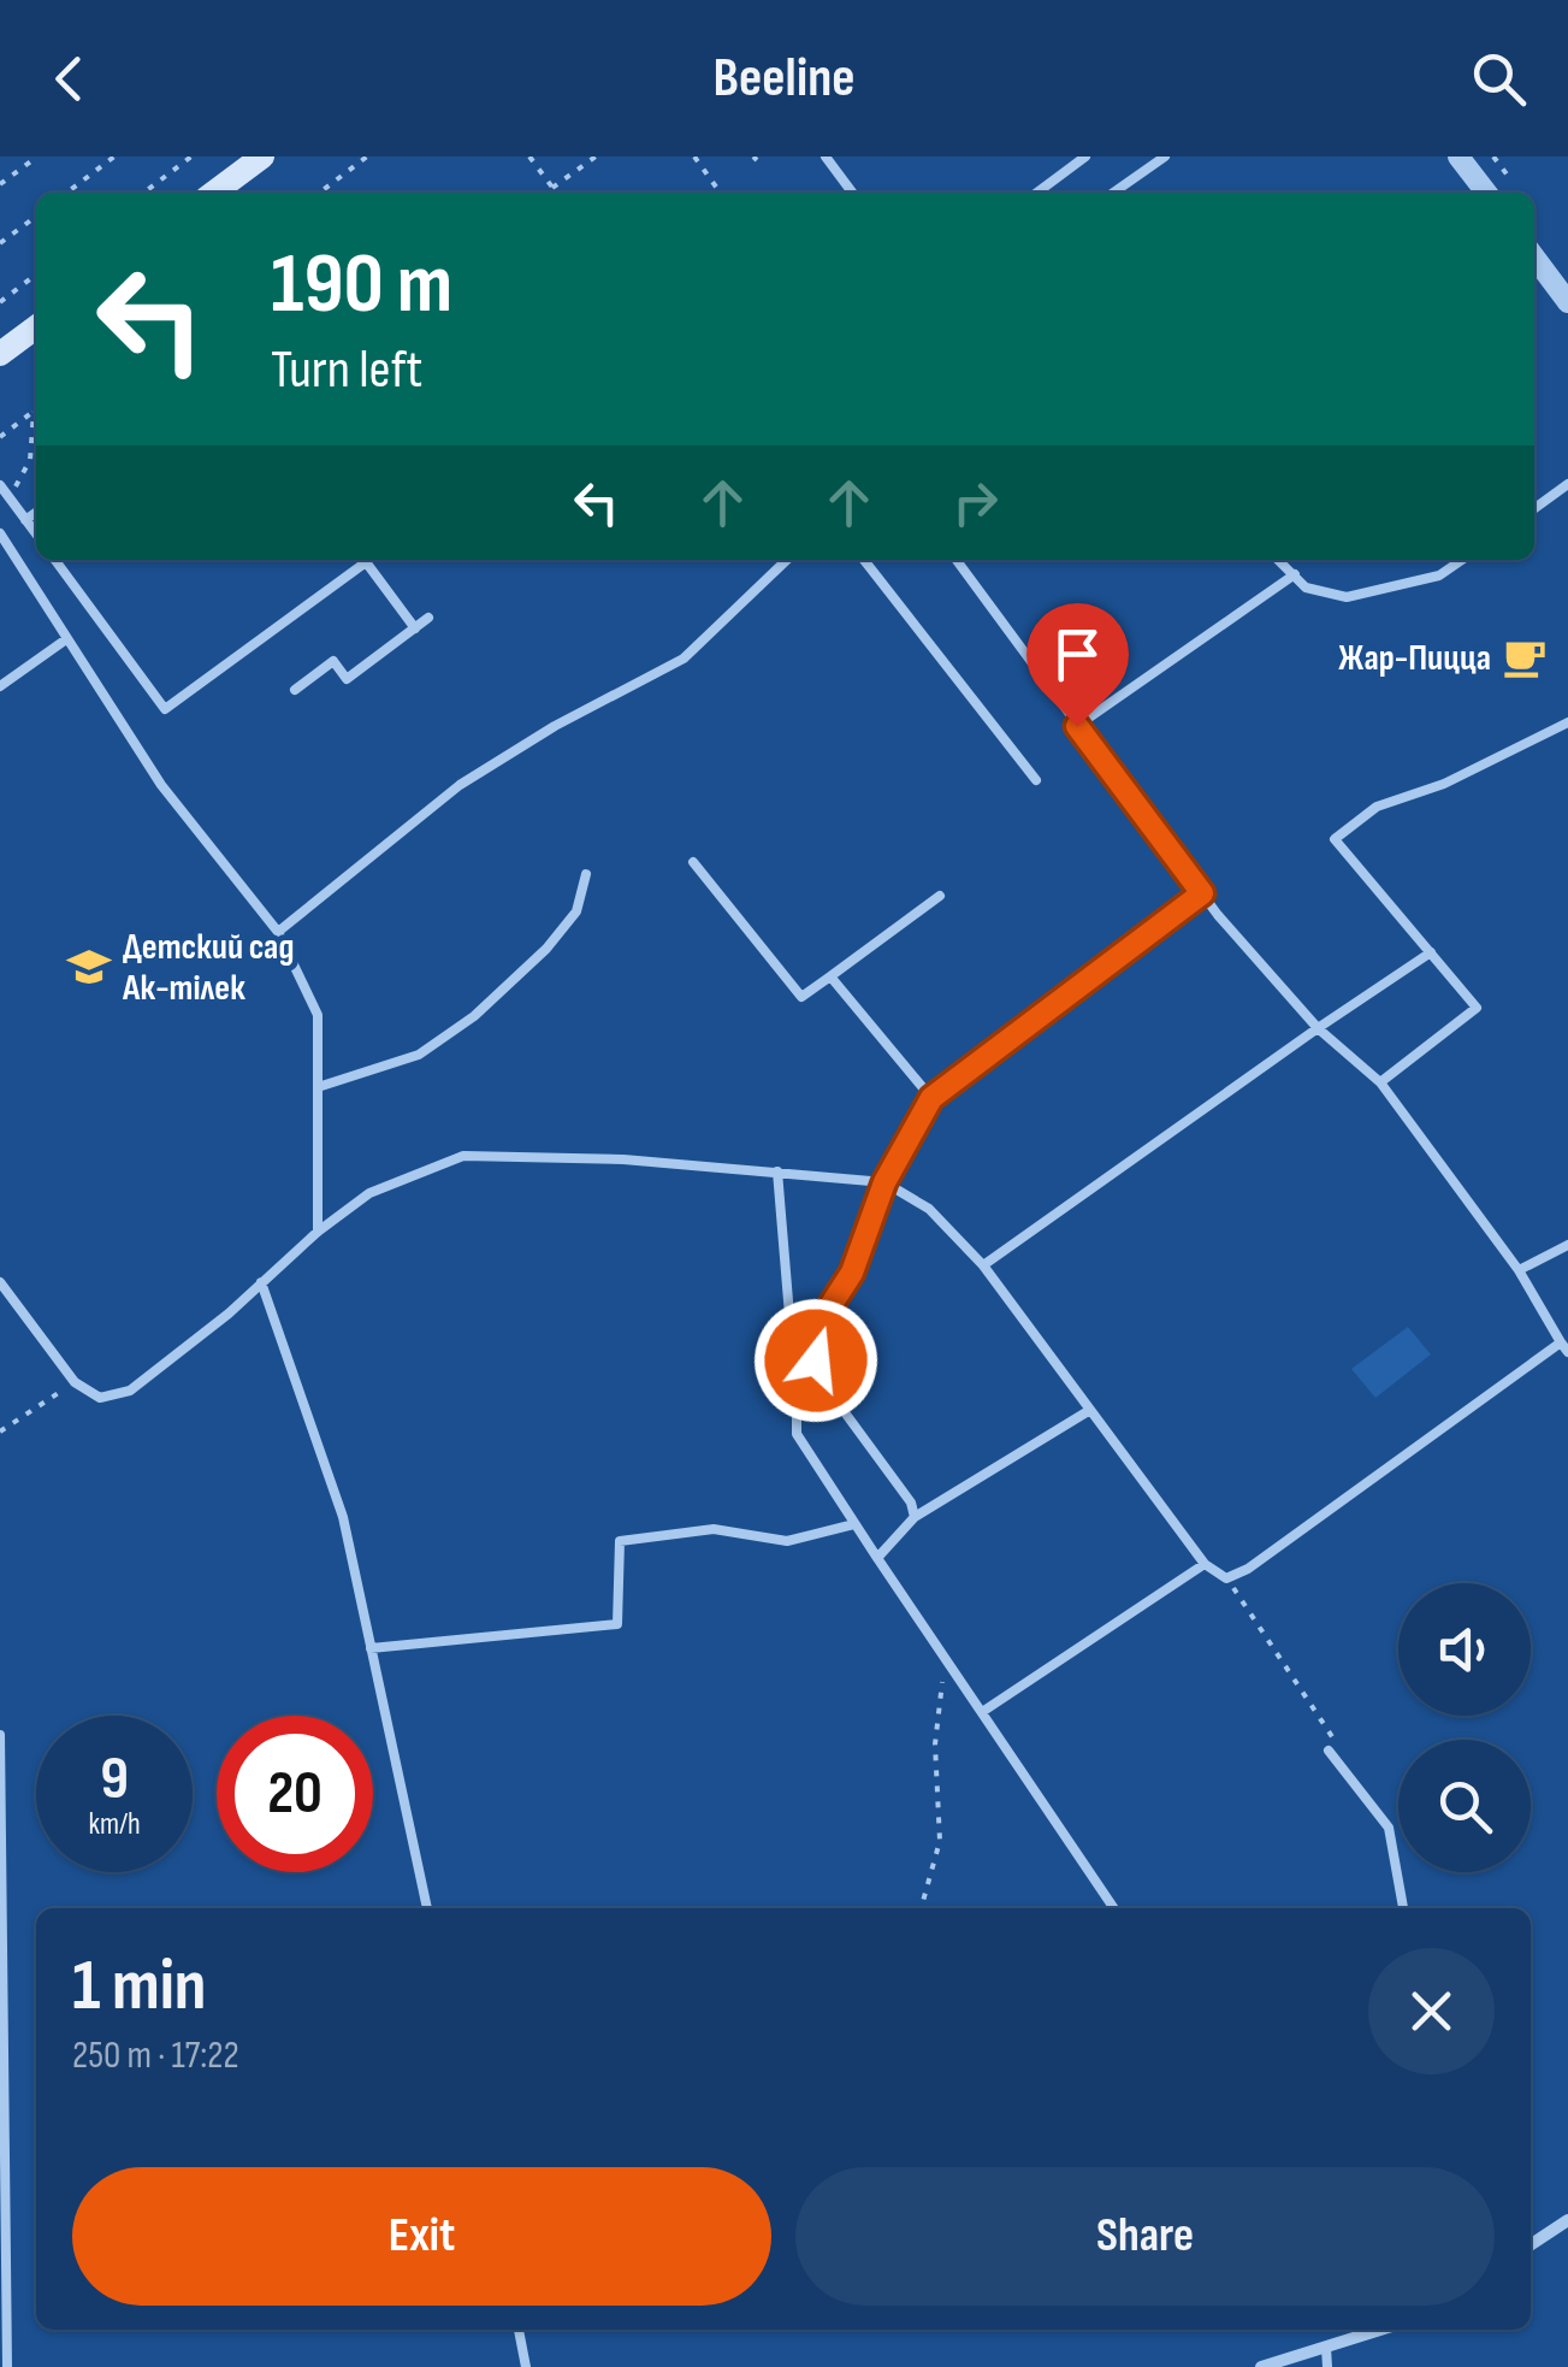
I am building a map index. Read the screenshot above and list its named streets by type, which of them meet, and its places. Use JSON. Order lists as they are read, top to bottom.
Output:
{
  "places": {
    "cafe": ["Жар-Пицца"],
    "school or university": ["Детский сад Ак-тiлек"]
  },
  "page": {
    "header": "Beeline",
    "turn": ["190 m", "Turn left"],
    "speed": "9 km/h",
    "limit": "20",
    "heading": ["1 min", "250 m · 17:22"],
    "buttons": ["Exit", "Share"]
  }
}
